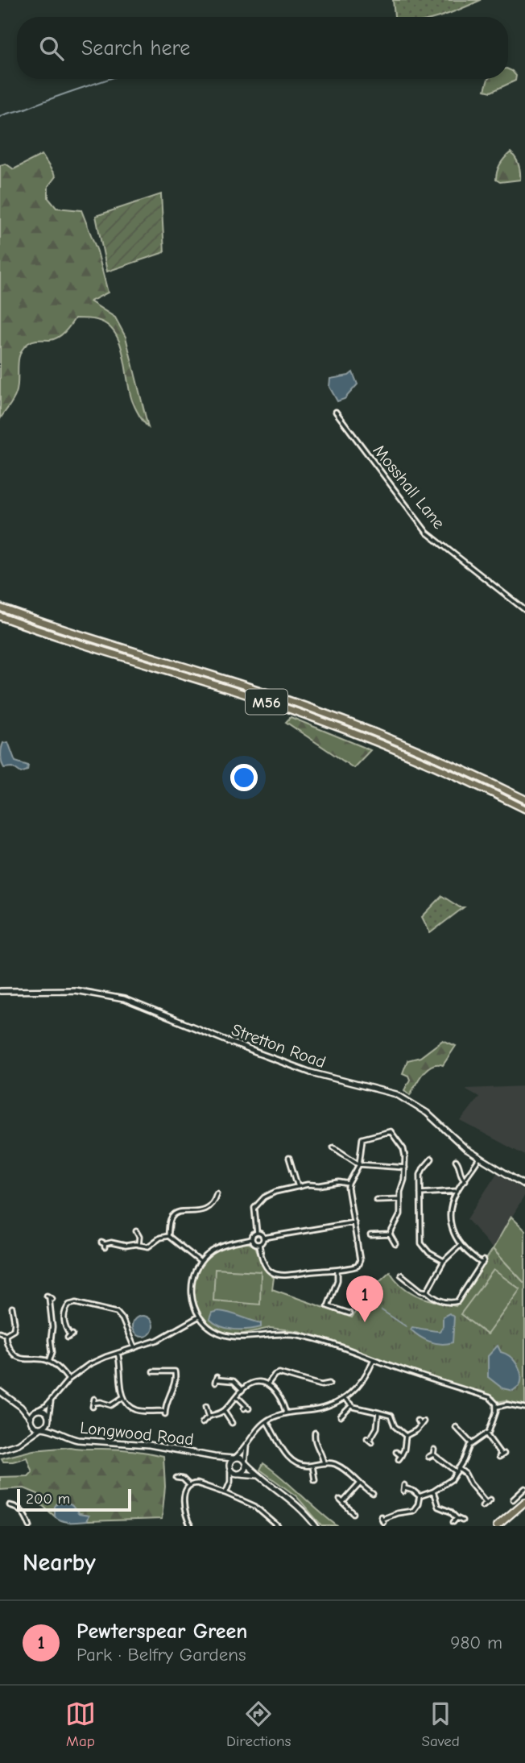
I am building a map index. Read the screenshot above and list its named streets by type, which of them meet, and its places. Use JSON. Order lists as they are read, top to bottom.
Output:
{
  "streets": {
    "highway": ["M56"],
    "street": ["Mosshall Lane", "Stretton Road", "Longwood Road"]
  },
  "scale_bar": "200 m",
  "page": {
    "search": "Search here",
    "pins": "1",
    "scale": "200 m",
    "heading": "Nearby",
    "list": [
      {
        "mark": "1",
        "name": "Pewterspear Green",
        "note": "Park · Belfry Gardens",
        "value": "980 m"
      }
    ],
    "nav": ["Map", "Directions", "Saved"]
  }
}
